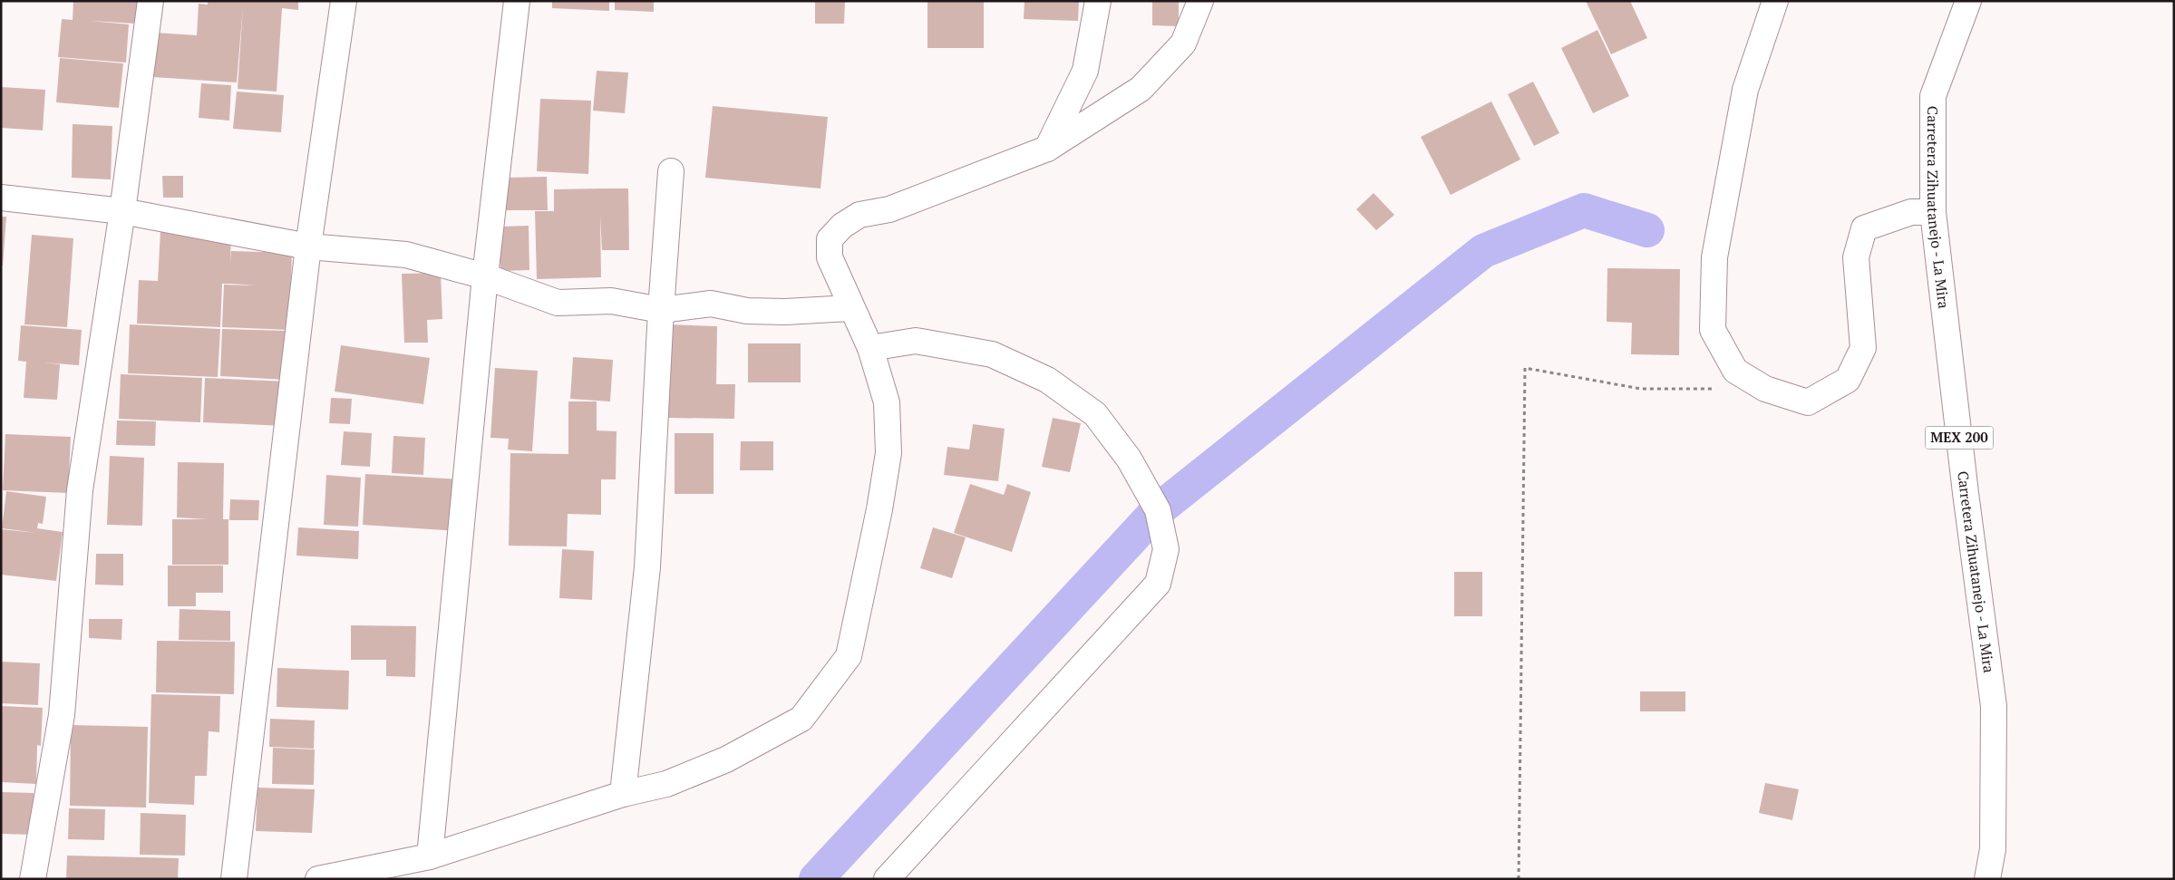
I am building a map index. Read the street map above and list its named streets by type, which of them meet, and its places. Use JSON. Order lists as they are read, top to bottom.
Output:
{
  "streets": {
    "main road": ["Carretera Zihuatanejo - La Mira", "MEX 200"]
  }
}
